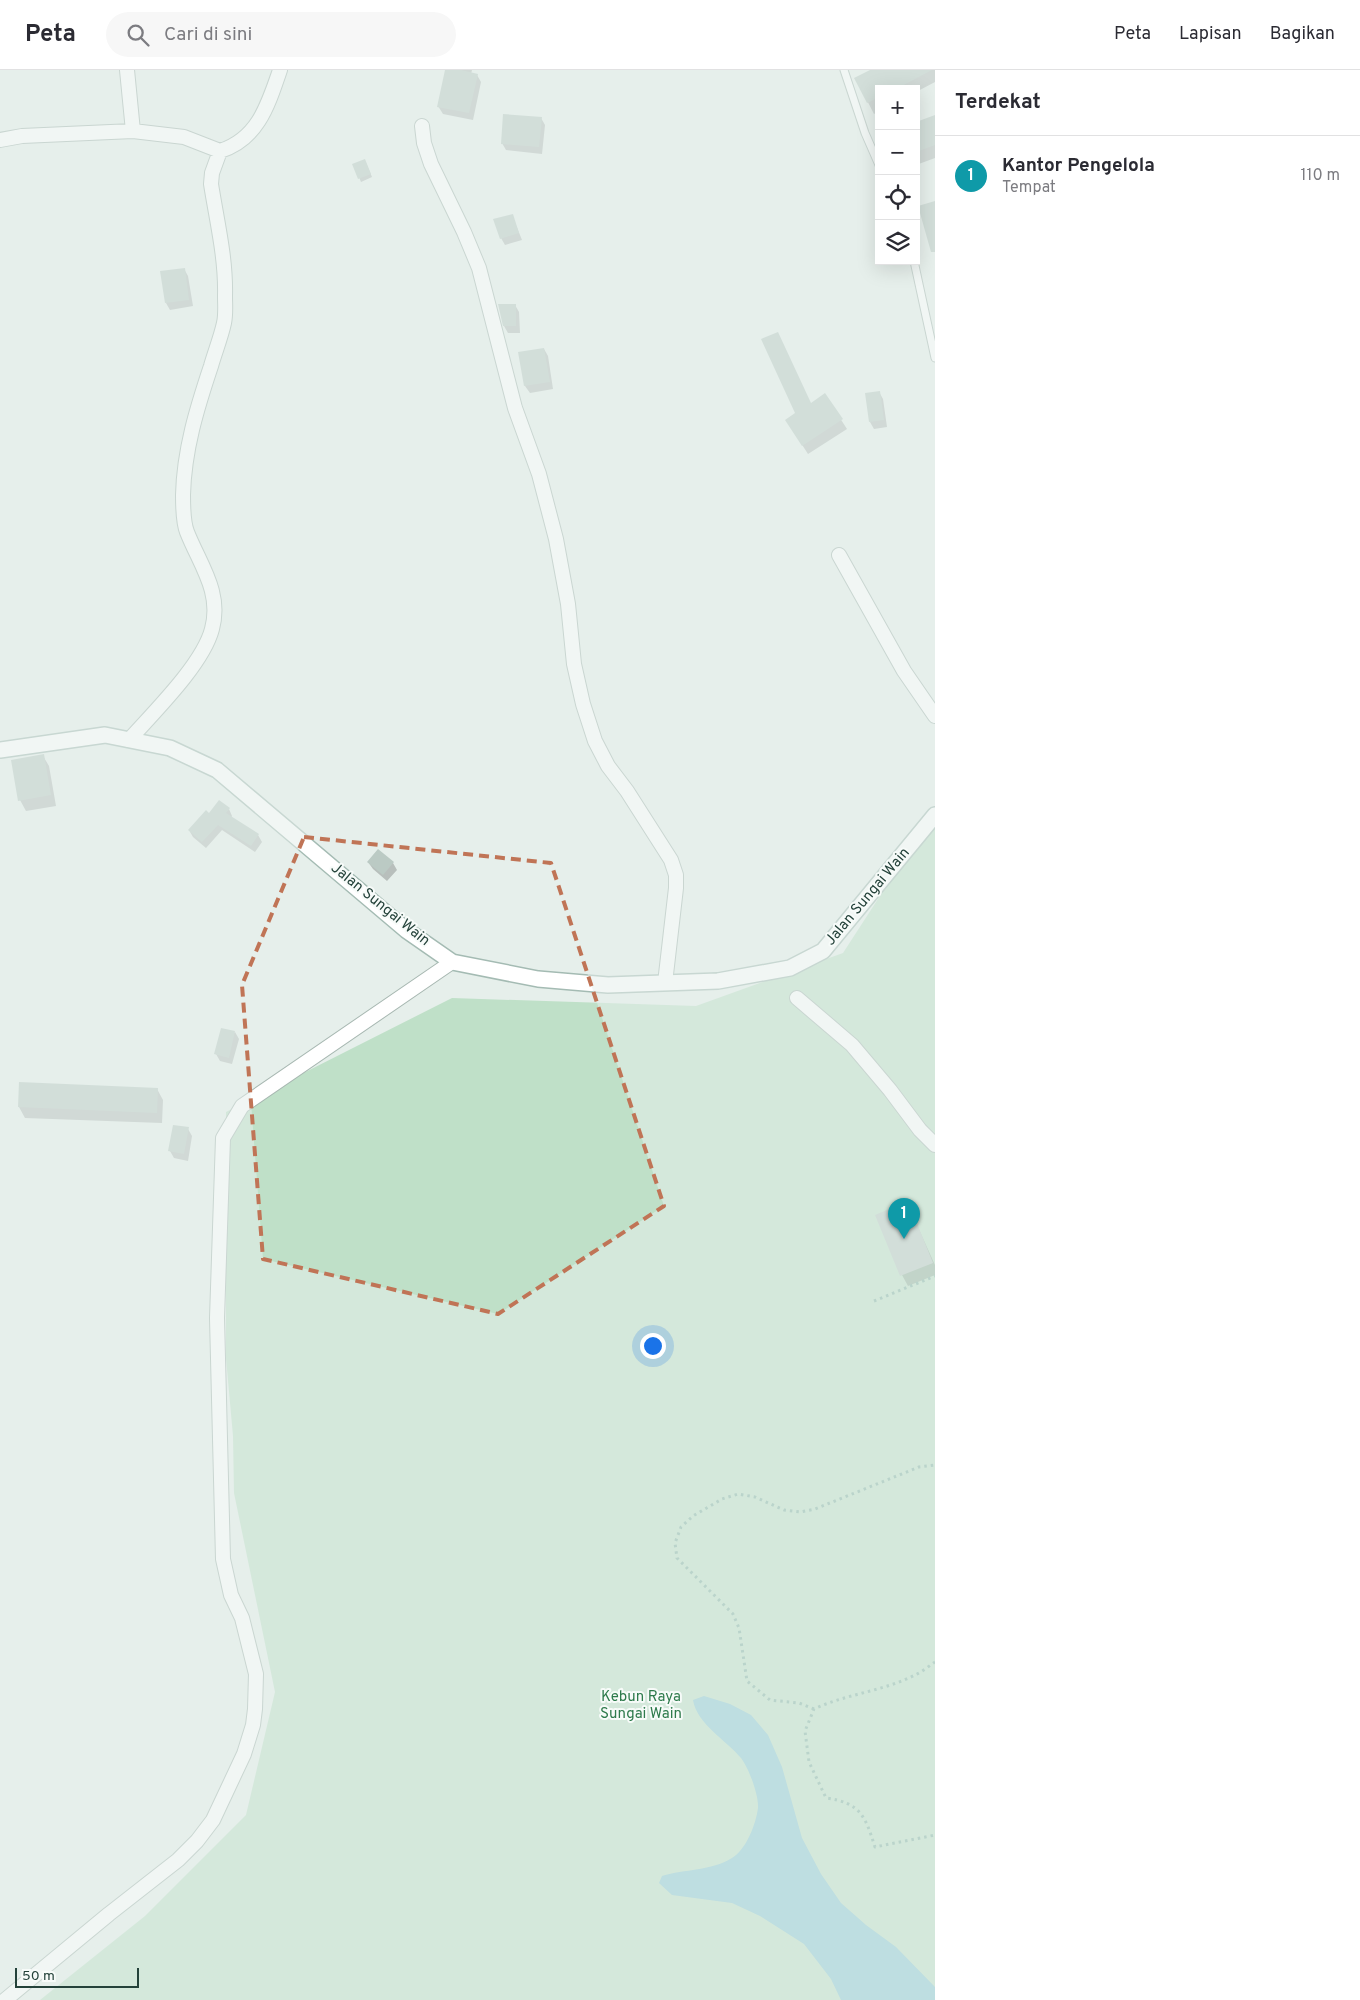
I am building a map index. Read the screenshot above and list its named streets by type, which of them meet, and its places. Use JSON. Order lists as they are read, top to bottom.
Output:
{
  "streets": {
    "street": ["Jalan Sungai Wain"]
  },
  "parks": ["Kebun Raya Sungai Wain"],
  "scale_bar": "50 m",
  "page": {
    "header": "Peta",
    "search": "Cari di sini",
    "nav": ["Peta", "Lapisan", "Bagikan"],
    "heading": "Terdekat",
    "map_buttons": ["+", "−"],
    "list": [
      {
        "mark": "1",
        "name": "Kantor Pengelola",
        "note": "Tempat",
        "value": "110 m"
      }
    ],
    "pins": "1",
    "scale": "50 m"
  }
}
